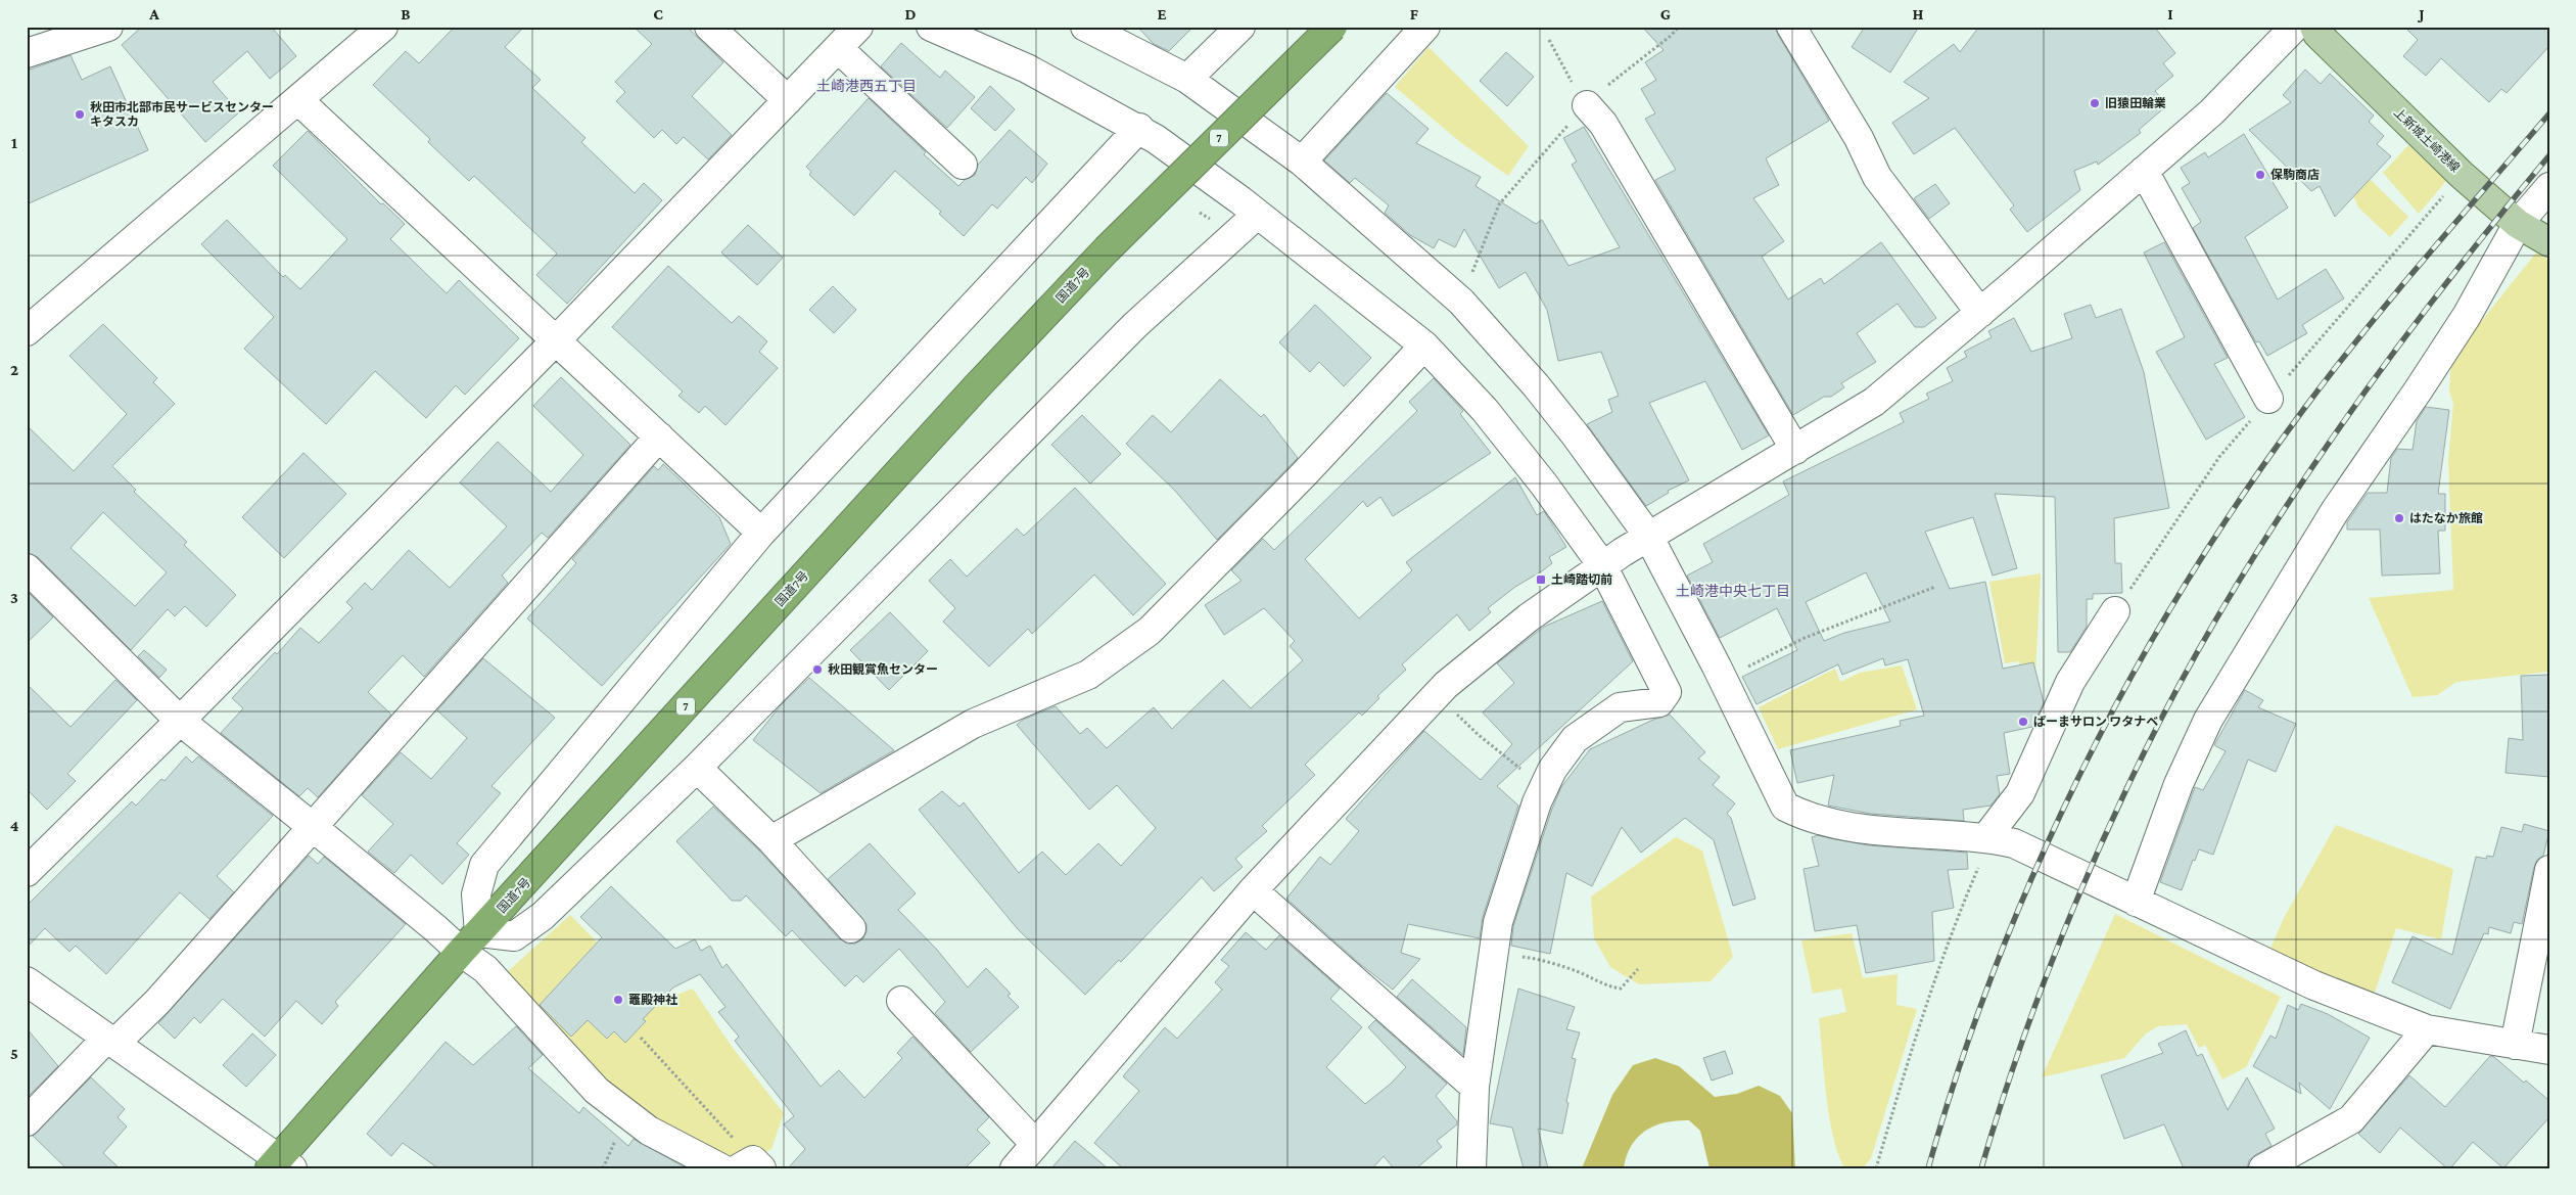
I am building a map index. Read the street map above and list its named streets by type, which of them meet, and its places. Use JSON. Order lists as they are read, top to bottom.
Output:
{
  "streets": {
    "highway": ["7", "国道7号"],
    "main road": ["上新城土崎港線"]
  },
  "districts": ["土崎港西五丁目", "土崎港中央七丁目"],
  "places": {
    "other": [
      "旧猿田輪業",
      "秋田市北部市民サービスセンター キタスカ",
      "保駒商店",
      "はたなか旅館",
      "秋田観賞魚センター",
      "ぱーまサロン ワタナベ",
      "竈殿神社"
    ],
    "transit": ["土崎踏切前"]
  },
  "grid": {
    "columns": [
      "A",
      "B",
      "C",
      "D",
      "E",
      "F",
      "G",
      "H",
      "I",
      "J"
    ],
    "rows": [
      "1",
      "2",
      "3",
      "4",
      "5"
    ]
  }
}
